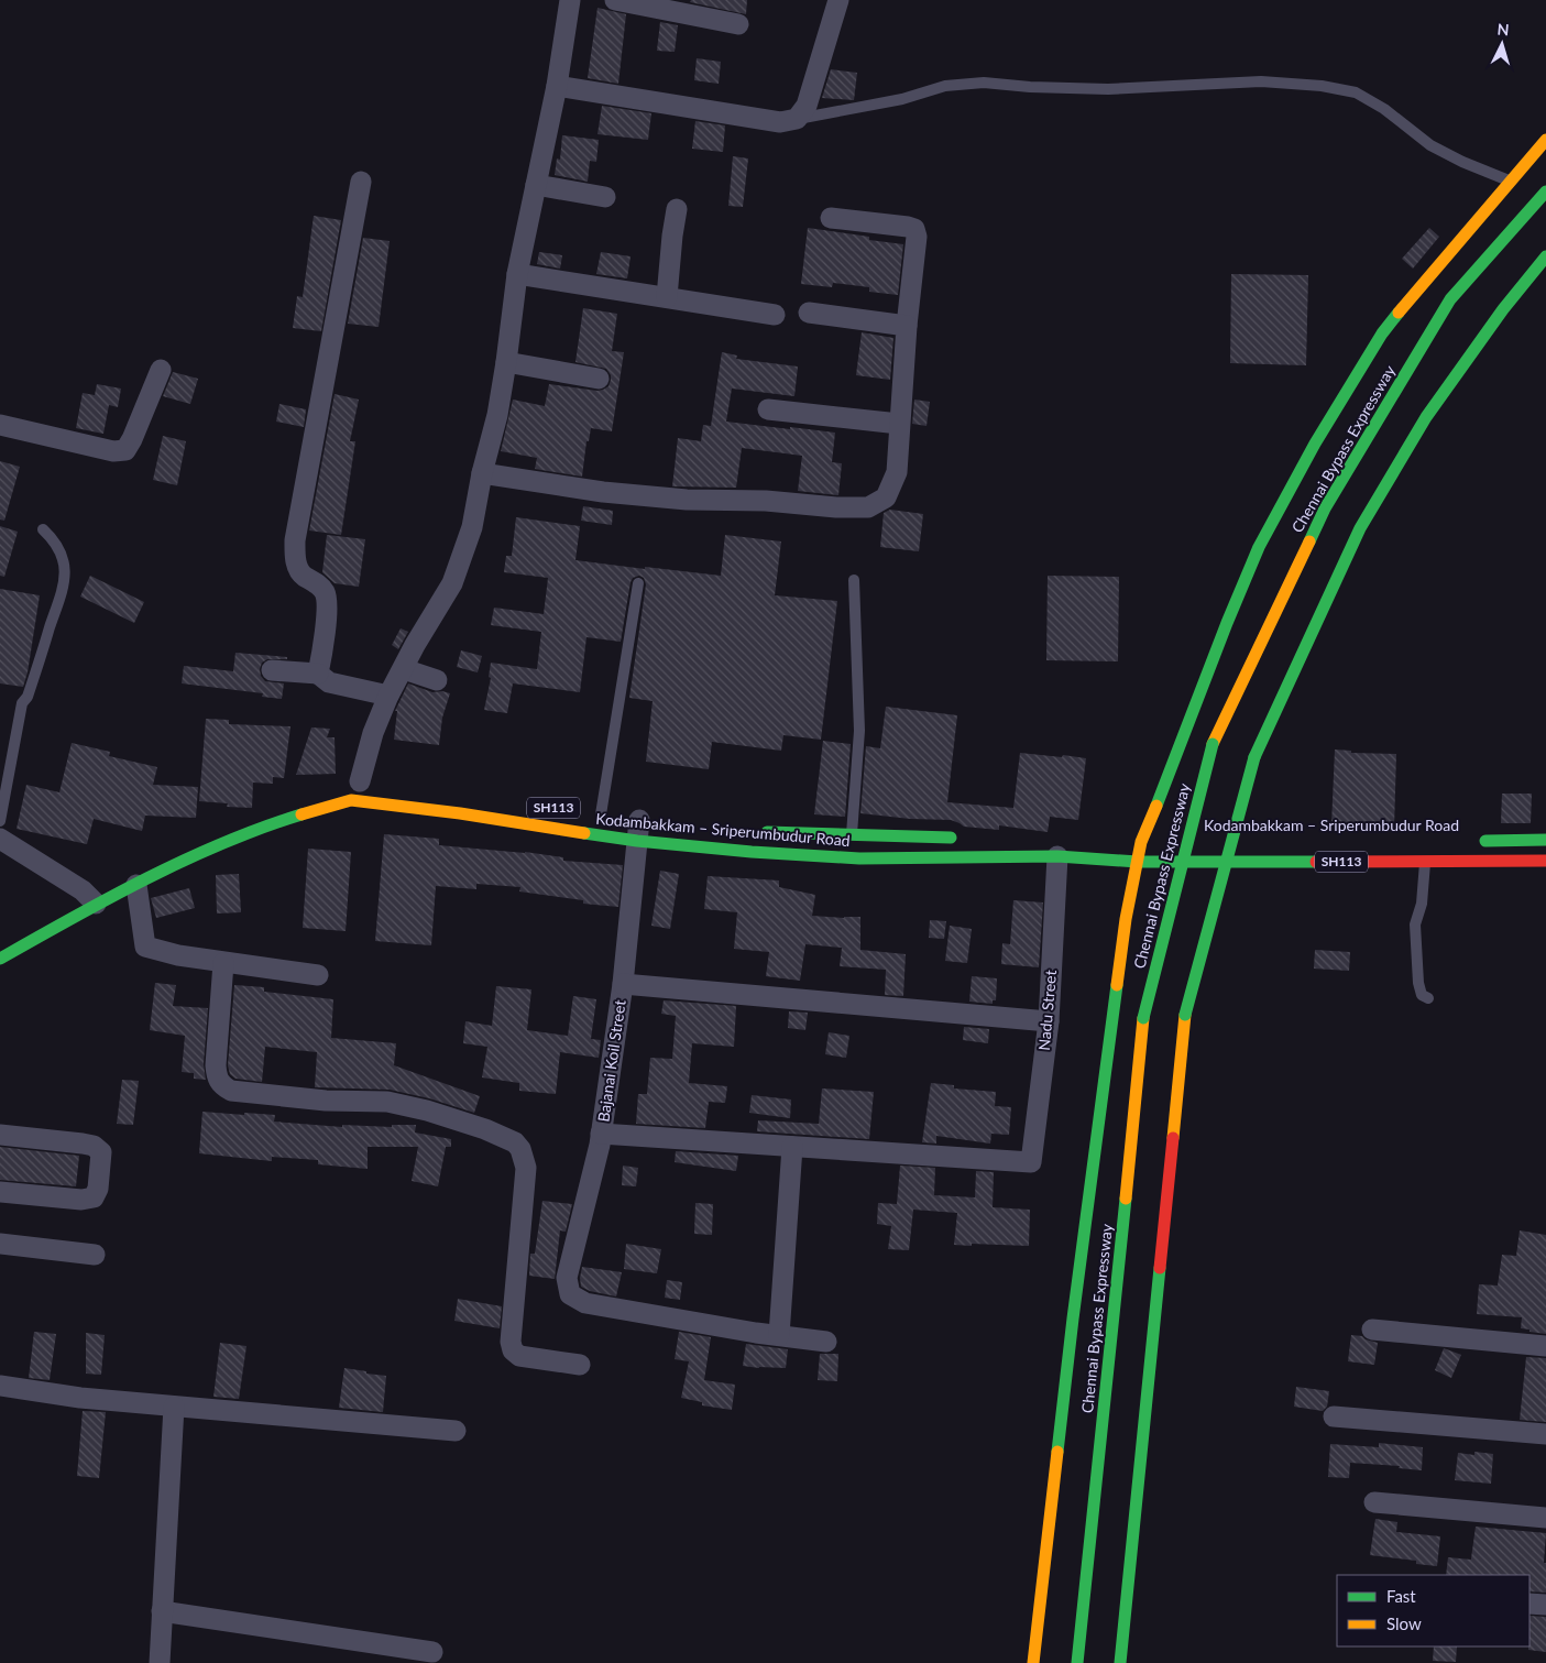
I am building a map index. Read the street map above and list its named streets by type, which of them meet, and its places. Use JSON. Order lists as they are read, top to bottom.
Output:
{
  "streets": {
    "main road": ["Chennai Bypass Expressway", "SH113", "Kodambakkam – Sriperumbudur Road"],
    "street": ["Nadu Street", "Bajanai Koil Street"]
  },
  "crossings": [
    ["Kodambakkam – Sriperumbudur Road", "Nadu Street"],
    ["Kodambakkam – Sriperumbudur Road", "Bajanai Koil Street"]
  ],
  "legend": ["Fast", "Slow"],
  "north": "top"
}
